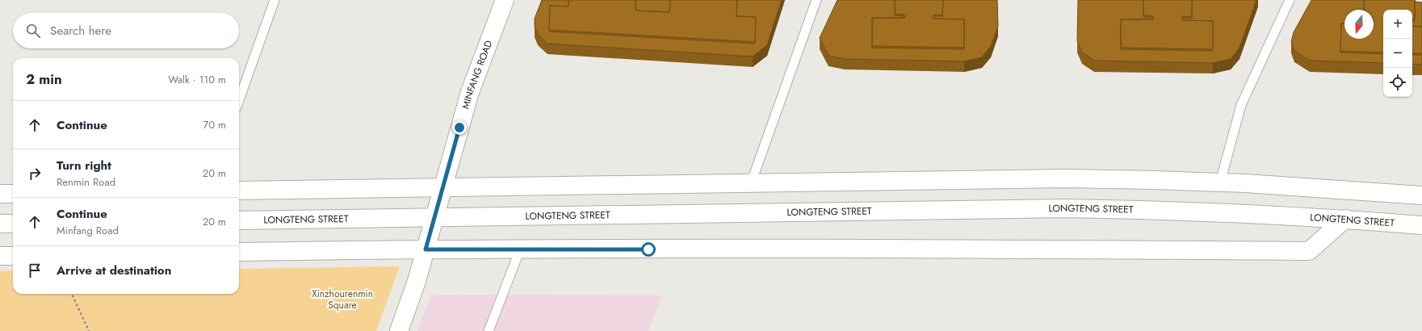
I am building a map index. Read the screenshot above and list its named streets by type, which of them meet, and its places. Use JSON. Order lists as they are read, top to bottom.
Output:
{
  "streets": {
    "main road": ["MINFANG ROAD", "LONGTENG STREET"]
  },
  "crossings": [
    ["MINFANG ROAD", "LONGTENG STREET"]
  ],
  "parks": ["Xinzhourenmin Square"],
  "north": "bottom",
  "page": {
    "map_buttons": ["+", "−"],
    "search": "Search here",
    "heading": ["2 min", "Walk · 110 m"],
    "list": [
      ["Continue", "70 m"],
      ["Turn right", "Renmin Road", "20 m"],
      ["Continue", "Minfang Road", "20 m"],
      "Arrive at destination"
    ]
  }
}
